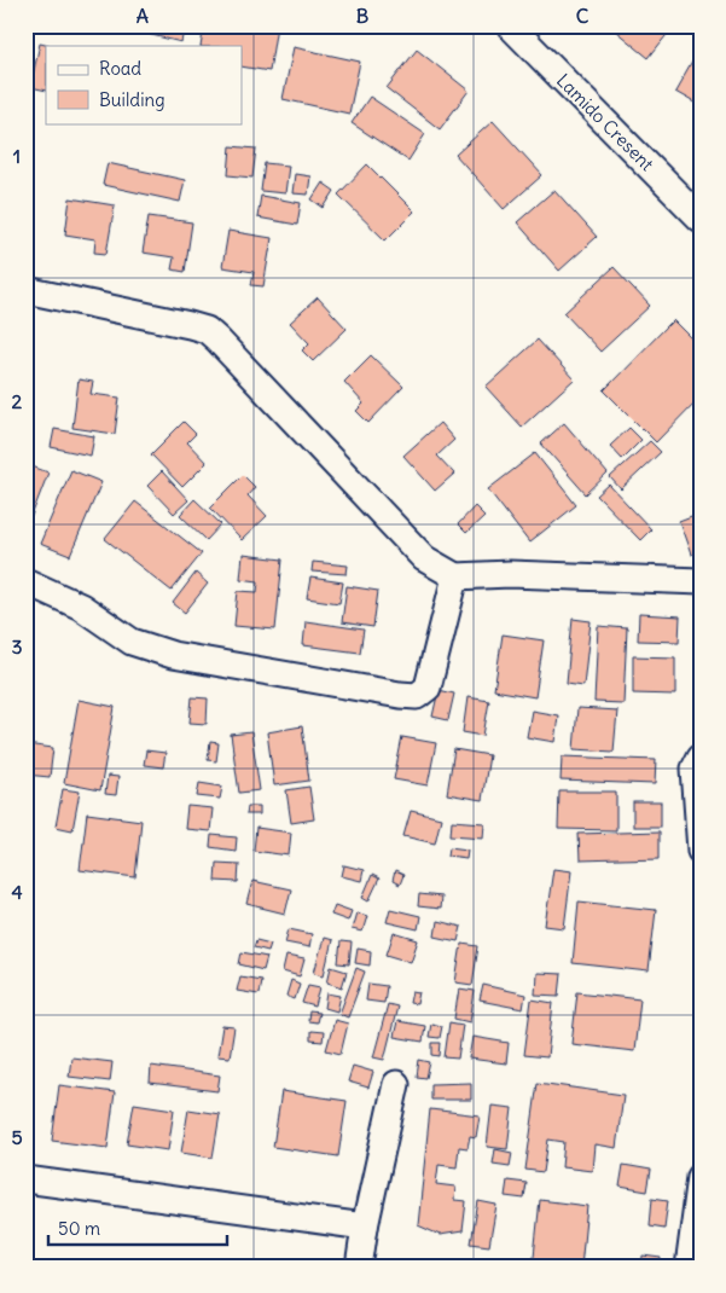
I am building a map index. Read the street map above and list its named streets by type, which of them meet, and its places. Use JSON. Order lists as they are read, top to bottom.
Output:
{
  "streets": {
    "street": ["Lamido Cresent"]
  },
  "legend": ["Road", "Building"],
  "scale_bar": "50 m",
  "grid": {
    "columns": ["A", "B", "C"],
    "rows": [
      "1",
      "2",
      "3",
      "4",
      "5"
    ]
  }
}
